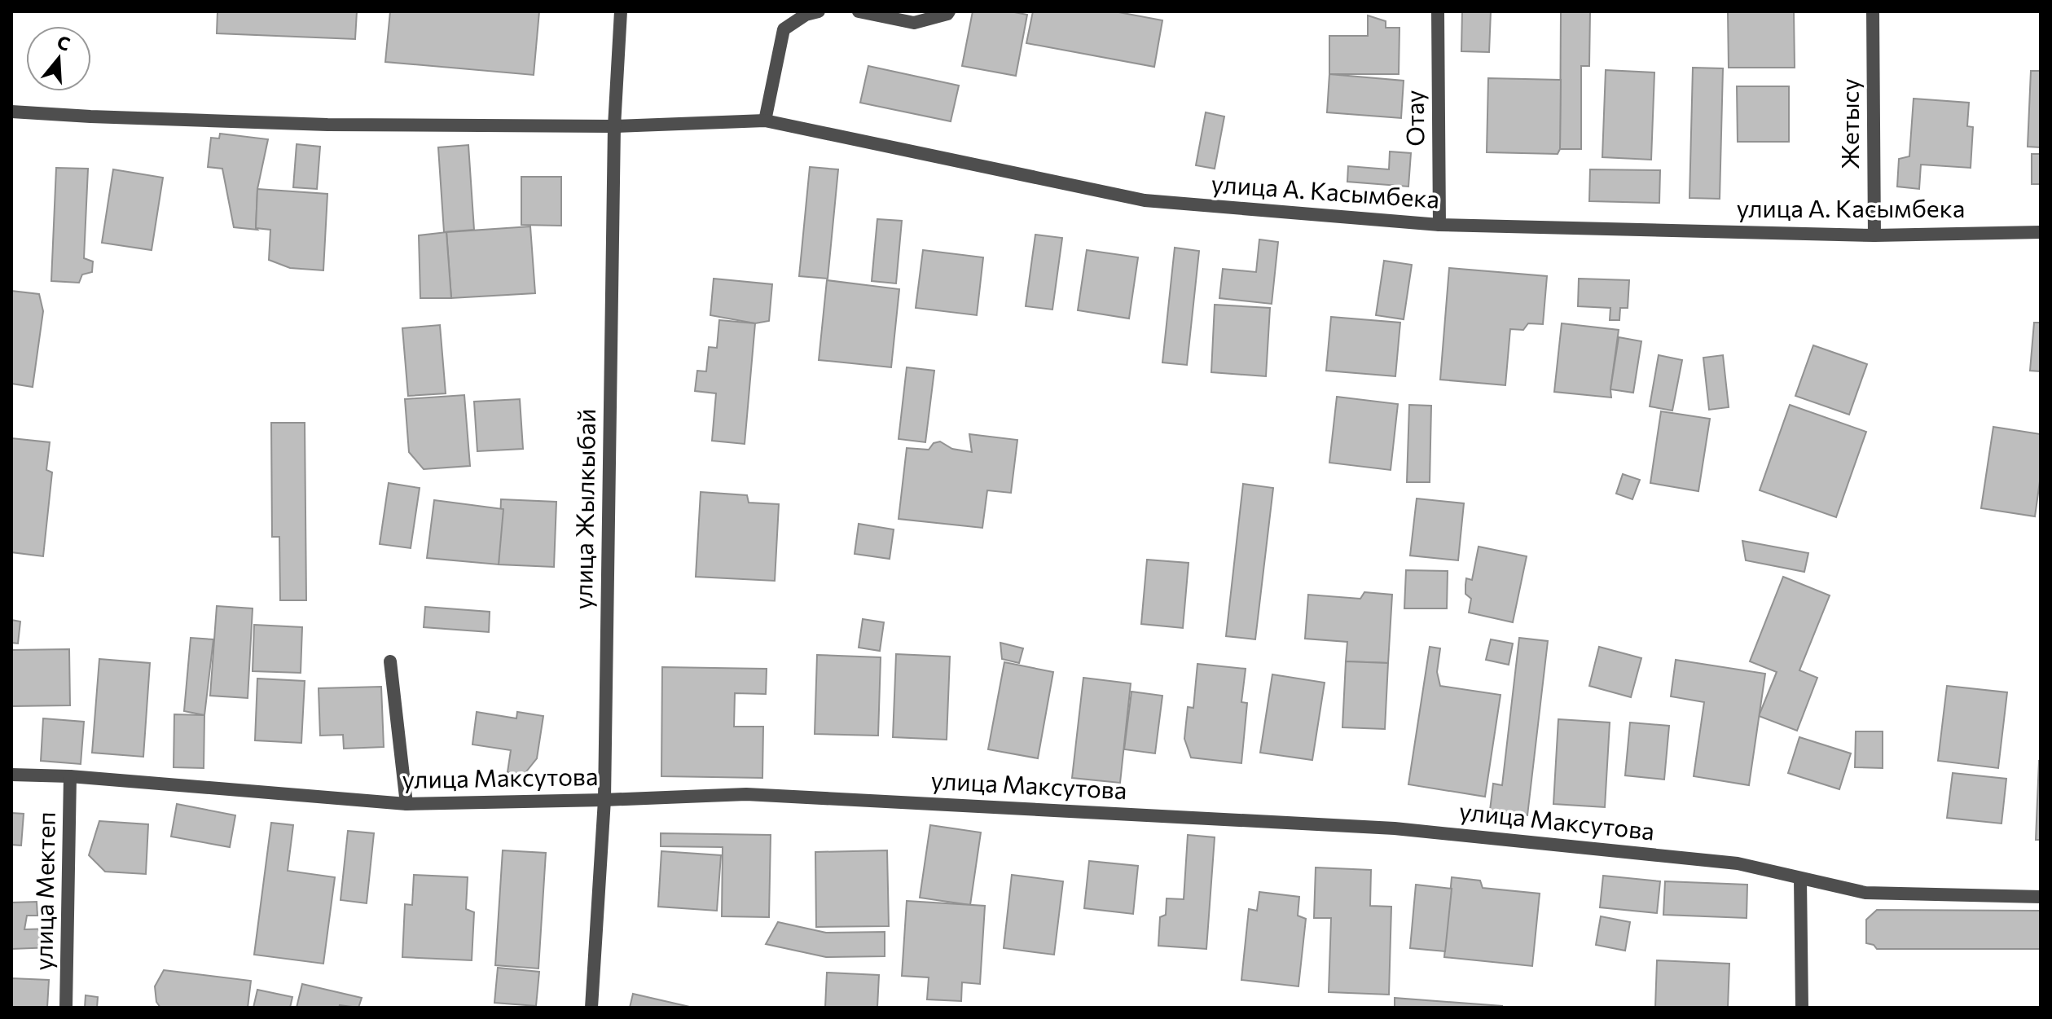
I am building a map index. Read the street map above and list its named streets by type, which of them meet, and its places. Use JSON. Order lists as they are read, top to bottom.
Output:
{
  "streets": {
    "street": [
      "Отау",
      "Жетысу",
      "улица А. Касымбека",
      "улица Жылкыбай",
      "улица Максутова",
      "улица Мектеп"
    ]
  },
  "crossings": [
    ["Отау", "улица А. Касымбека"],
    ["Жетысу", "улица А. Касымбека"],
    ["улица А. Касымбека", "улица Жылкыбай"],
    ["улица Жылкыбай", "улица Максутова"],
    ["улица Максутова", "улица Мектеп"]
  ],
  "north": "top"
}
